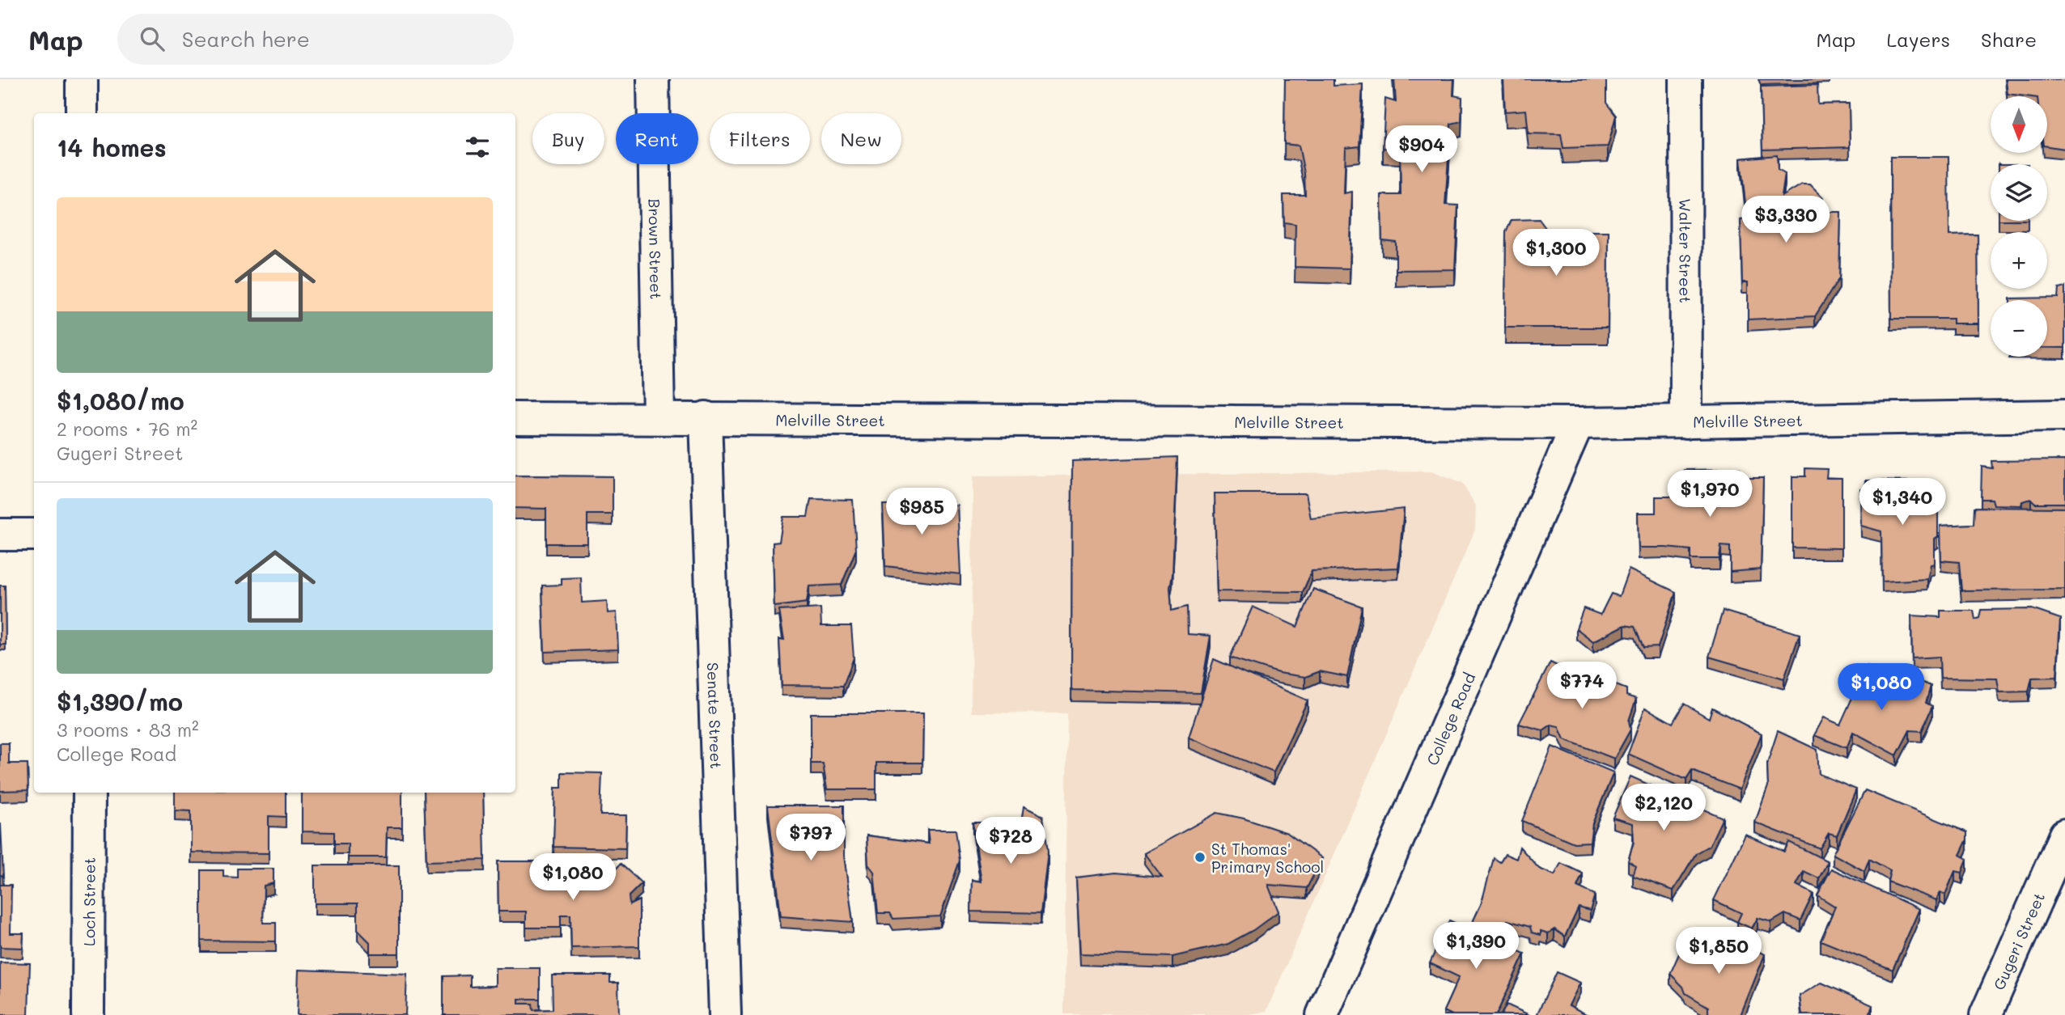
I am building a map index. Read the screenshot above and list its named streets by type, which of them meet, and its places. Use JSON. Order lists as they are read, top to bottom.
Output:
{
  "streets": {
    "street": [
      "Brown Street",
      "Walter Street",
      "Melville Street",
      "Senate Street",
      "College Road",
      "Loch Street",
      "Gugeri Street"
    ]
  },
  "crossings": [
    ["Brown Street", "Melville Street"],
    ["Walter Street", "Melville Street"],
    ["Melville Street", "Senate Street"],
    ["Melville Street", "College Road"]
  ],
  "places": ["St Thomas' Primary School"],
  "north": "bottom",
  "page": {
    "header": "Map",
    "search": "Search here",
    "nav": ["Map", "Layers", "Share"],
    "map_buttons": ["+", "−"],
    "chip": [
      "Buy",
      "Rent",
      "Filters",
      "New"
    ],
    "heading": "14 homes",
    "price": [
      "$904",
      "$3,330",
      "$1,300",
      "$1,970",
      "$1,340",
      "$985",
      "$774",
      "$1,080",
      "$2,120",
      "$797",
      "$728",
      "$1,080",
      "$1,390",
      "$1,850"
    ],
    "list": [
      {
        "name": "$1,080/mo",
        "note": "2 rooms · 76 m² · Gugeri Street"
      },
      {
        "name": "$1,390/mo",
        "note": "3 rooms · 83 m² · College Road"
      }
    ]
  }
}
